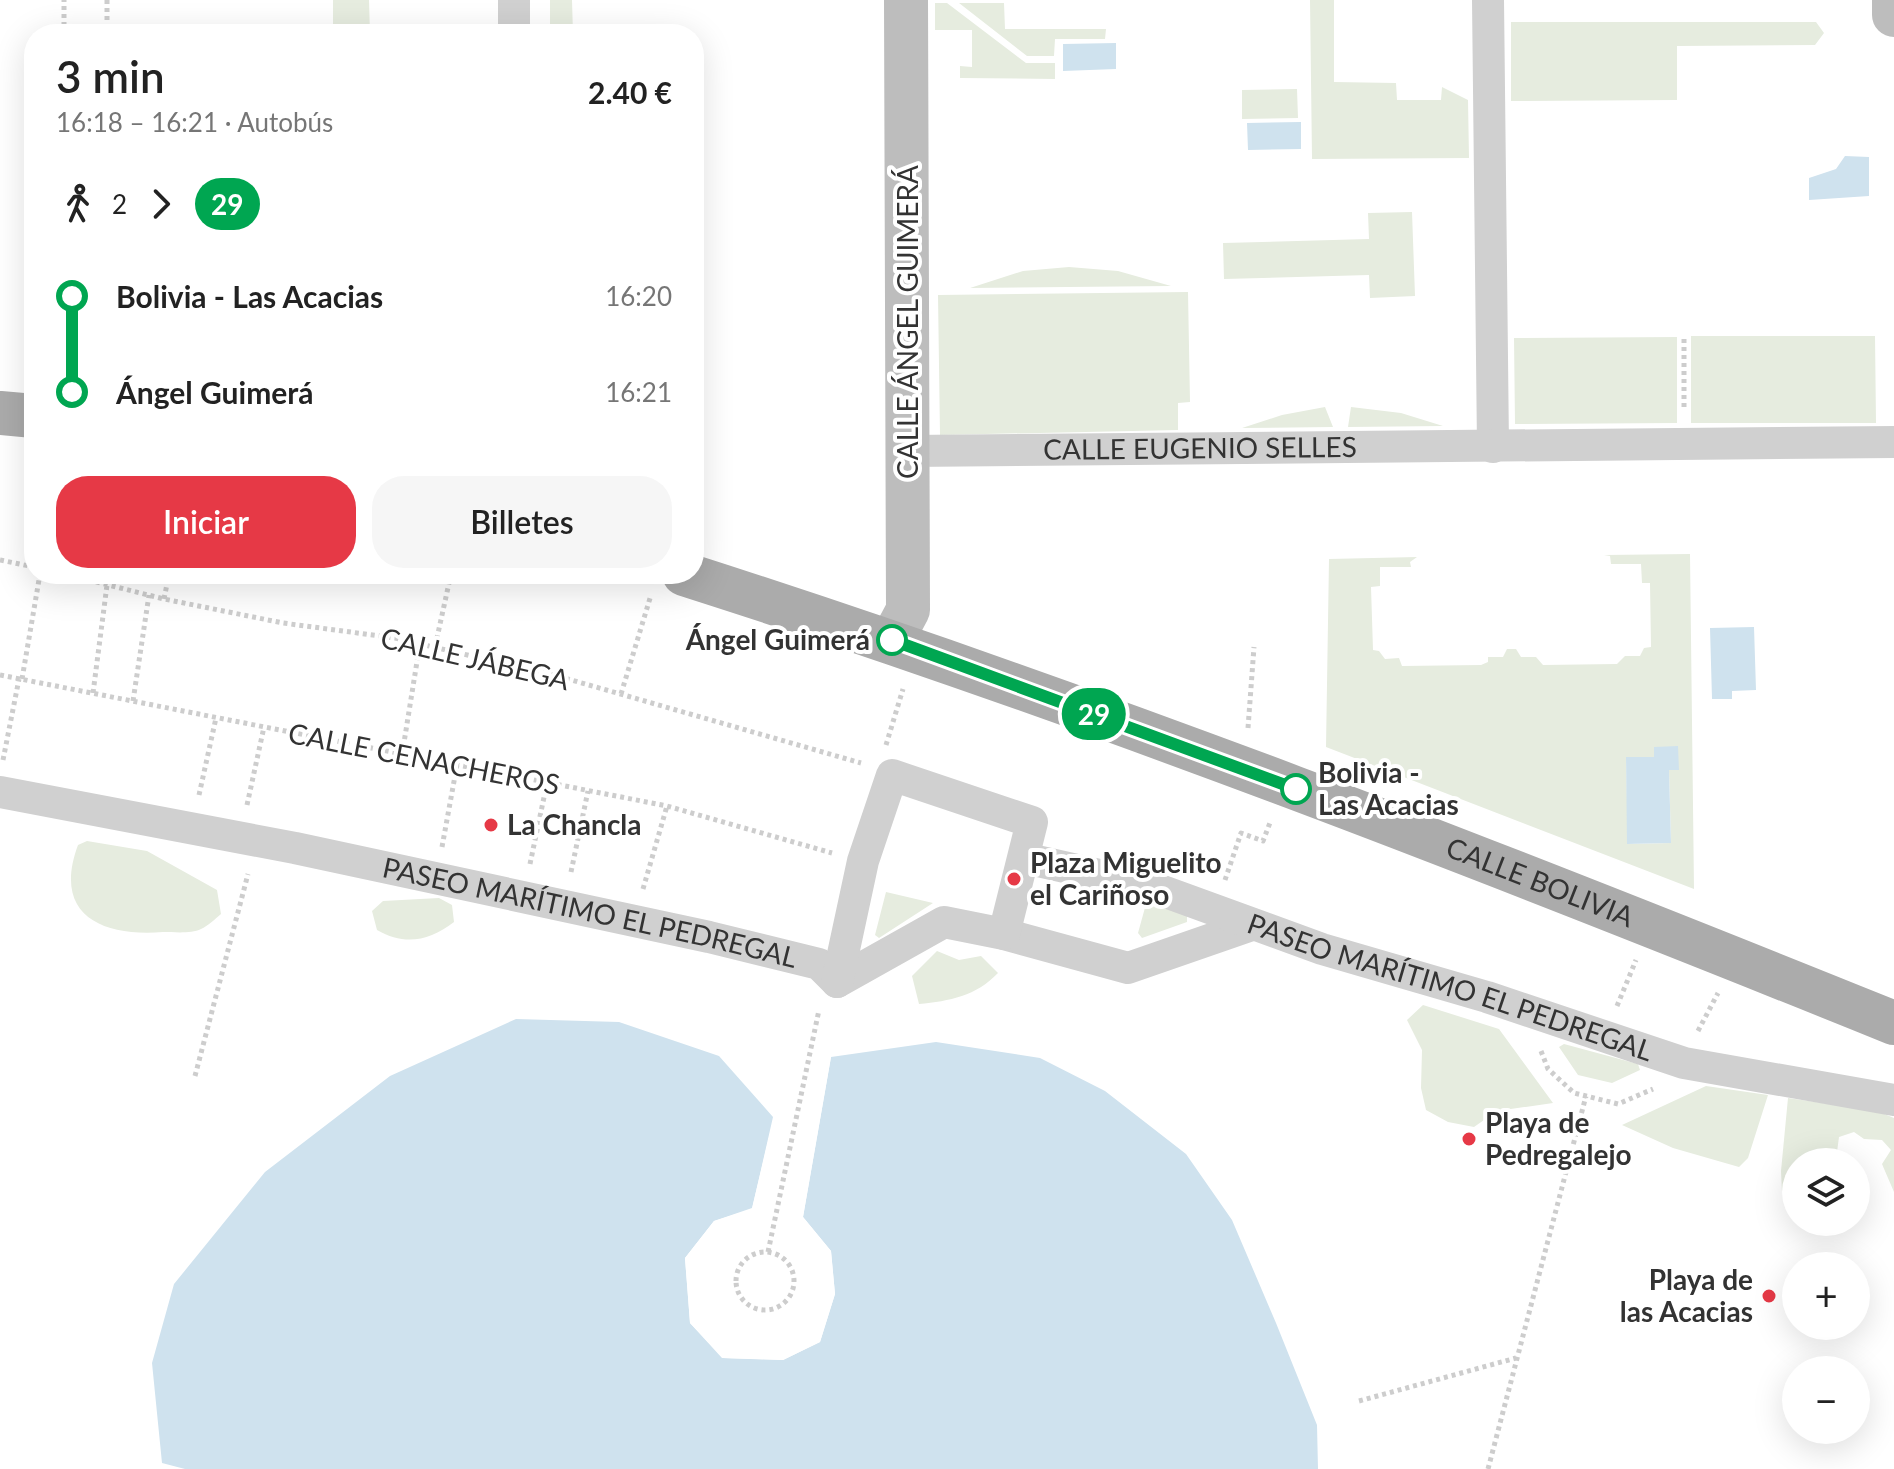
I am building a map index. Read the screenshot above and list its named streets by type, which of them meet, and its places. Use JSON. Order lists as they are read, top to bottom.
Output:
{
  "streets": {
    "main road": ["CALLE BOLIVIA"],
    "street": ["CALLE ÁNGEL GUIMERÁ", "CALLE EUGENIO SELLES", "PASEO MARÍTIMO EL PEDREGAL"],
    "path": ["CALLE JÁBEGA", "CALLE CENACHEROS"]
  },
  "crossings": [
    ["CALLE ÁNGEL GUIMERÁ", "CALLE EUGENIO SELLES"],
    ["CALLE ÁNGEL GUIMERÁ", "CALLE BOLIVIA"]
  ],
  "places": [
    "Ángel Guimerá",
    "Bolivia - Las Acacias",
    "La Chancla",
    "Plaza Miguelito el Cariñoso",
    "Playa de Pedregalejo",
    "Playa de las Acacias"
  ],
  "lines": ["bus line 29"],
  "page": {
    "on_map": "29",
    "heading": ["3 min", "16:18 – 16:21 · Autobús", "2.40 €"],
    "legs": ["2", "29"],
    "list": [
      {
        "name": "Bolivia - Las Acacias",
        "value": "16:20"
      },
      {
        "name": "Ángel Guimerá",
        "value": "16:21"
      }
    ],
    "buttons": ["Iniciar", "Billetes"],
    "map_buttons": ["+", "−"]
  }
}
